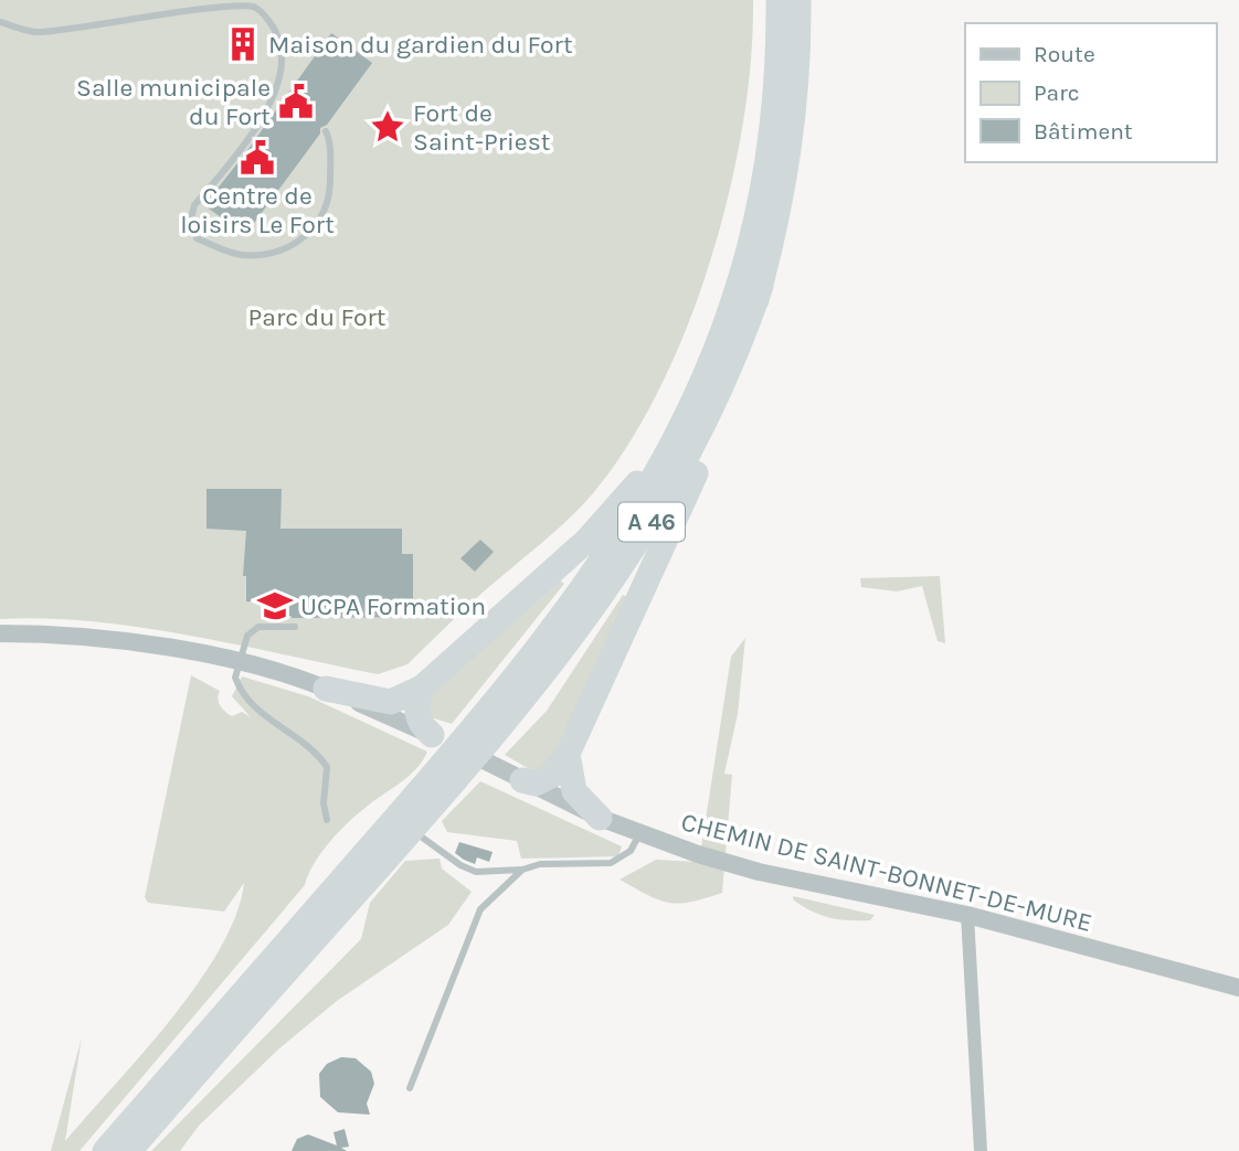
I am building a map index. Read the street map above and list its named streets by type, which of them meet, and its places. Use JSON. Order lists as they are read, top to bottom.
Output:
{
  "streets": {
    "highway": ["A 46"],
    "street": ["CHEMIN DE SAINT-BONNET-DE-MURE"]
  },
  "parks": ["Parc du Fort"],
  "places": {
    "building": ["Maison du gardien du Fort"],
    "public building": ["Salle municipale du Fort", "Centre de loisirs Le Fort"],
    "place": ["Fort de Saint-Priest"],
    "school or university": ["UCPA Formation"]
  },
  "legend": ["Route", "Parc", "Bâtiment"]
}
